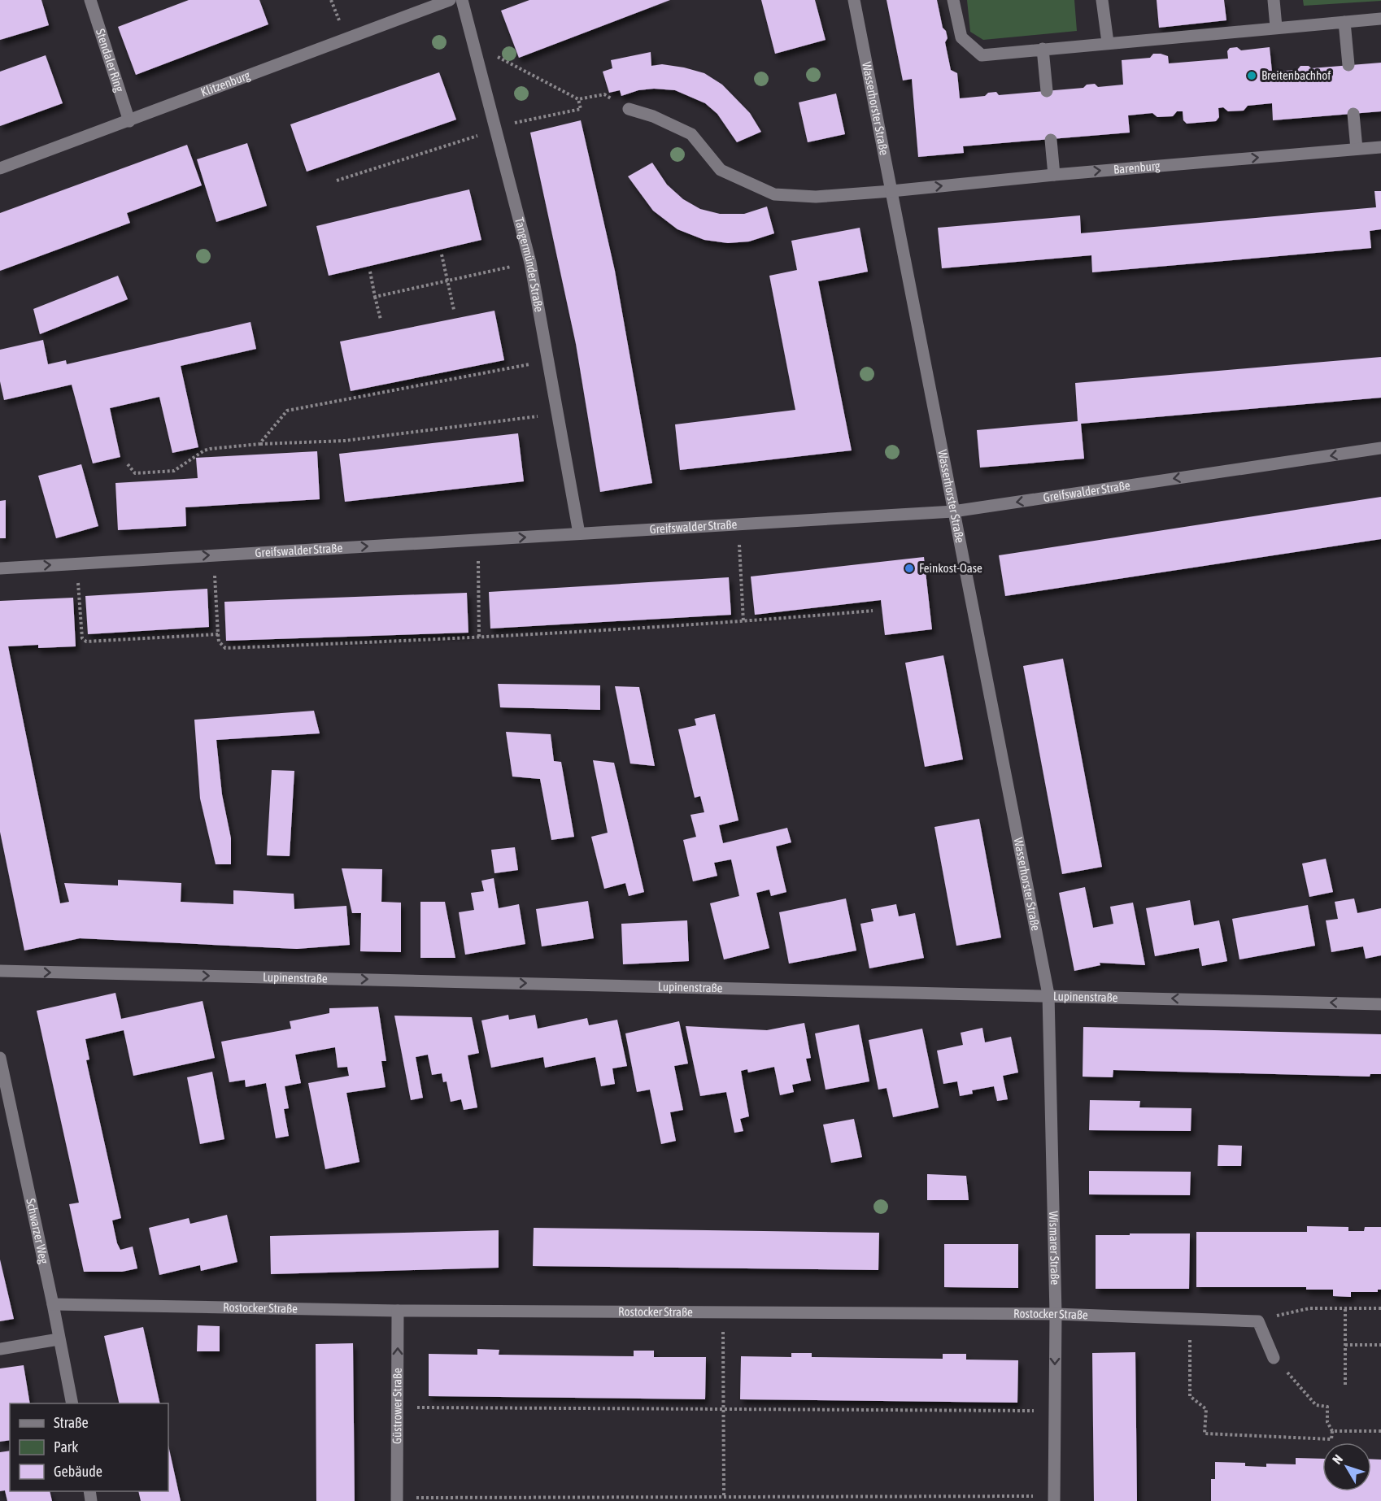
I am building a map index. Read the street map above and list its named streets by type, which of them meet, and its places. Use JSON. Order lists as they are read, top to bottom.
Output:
{
  "streets": {
    "street": [
      "Stendaler Ring",
      "Klitzenburg",
      "Wasserhorster Straße",
      "Barenburg",
      "Tangermünder Straße",
      "Greifswalder Straße",
      "Lupinenstraße",
      "Schwarzer Weg",
      "Wismarer Straße",
      "Rostocker Straße",
      "Güstrower Straße"
    ]
  },
  "crossings": [
    ["Stendaler Ring", "Klitzenburg"],
    ["Wasserhorster Straße", "Barenburg"],
    ["Wasserhorster Straße", "Greifswalder Straße"],
    ["Wasserhorster Straße", "Lupinenstraße"],
    ["Wasserhorster Straße", "Wismarer Straße"],
    ["Tangermünder Straße", "Greifswalder Straße"],
    ["Lupinenstraße", "Wismarer Straße"],
    ["Schwarzer Weg", "Rostocker Straße"],
    ["Wismarer Straße", "Rostocker Straße"],
    ["Rostocker Straße", "Güstrower Straße"]
  ],
  "one_way": ["Barenburg", "Güstrower Straße"],
  "places": ["Breitenbachhof", "Feinkost-Oase"],
  "legend": ["Straße", "Park", "Gebäude"],
  "north": "top left"
}
